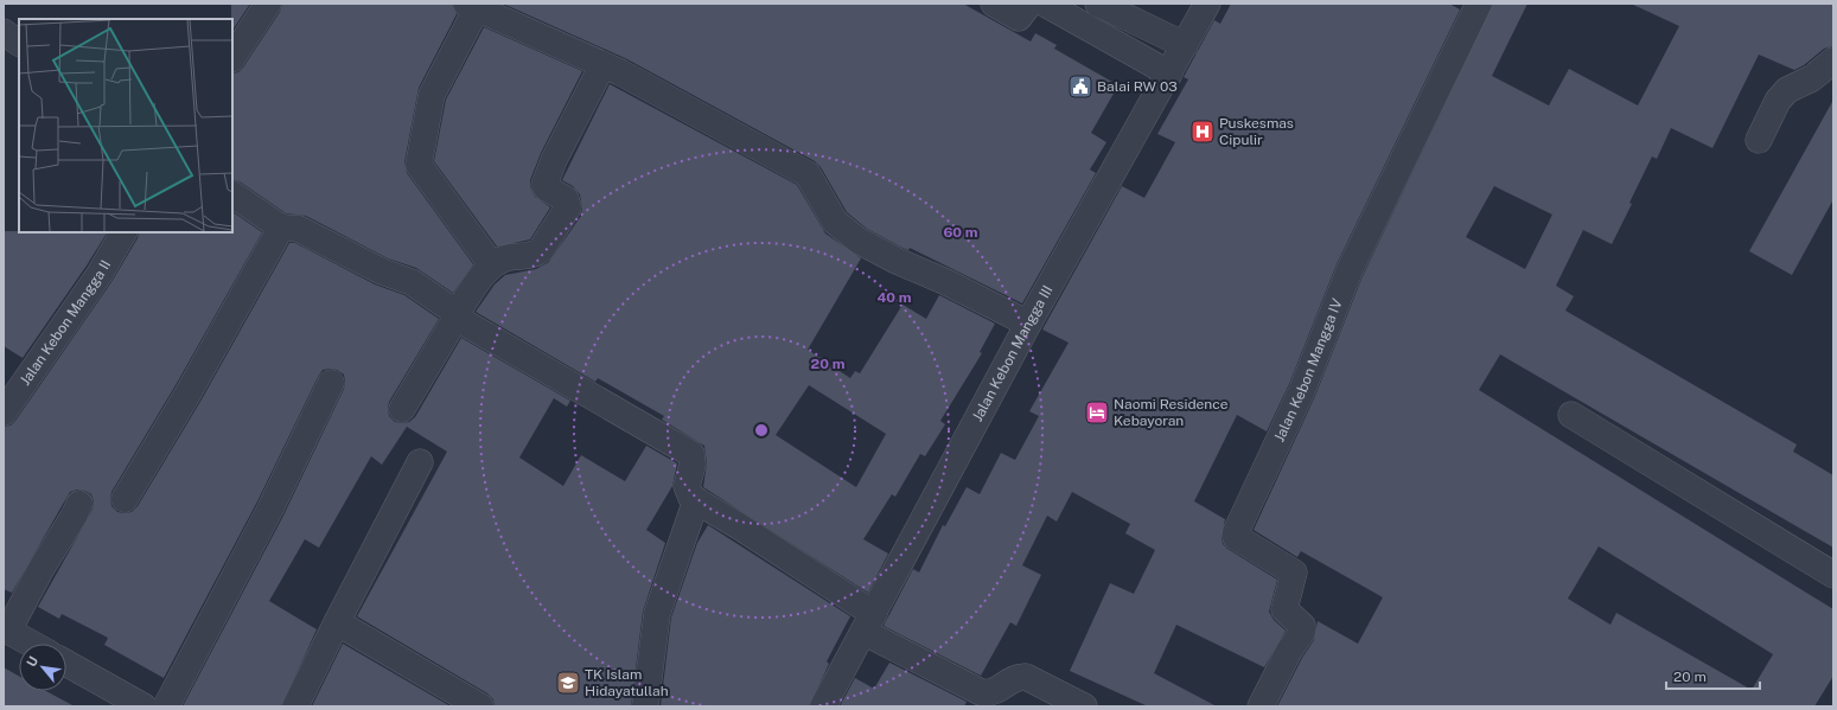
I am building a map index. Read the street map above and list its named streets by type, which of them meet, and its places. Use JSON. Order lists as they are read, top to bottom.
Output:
{
  "streets": {
    "street": ["Jalan Kebon Mangga II", "Jalan Kebon Mangga III", "Jalan Kebon Mangga IV"]
  },
  "places": {
    "public building": ["Balai RW 03"],
    "hospital": ["Puskesmas Cipulir"],
    "hotel": ["Naomi Residence Kebayoran"],
    "school or university": ["TK Islam Hidayatullah"]
  },
  "scale_bar": "20 m",
  "north": "top left",
  "rings": ["60 m", "40 m", "20 m"]
}
